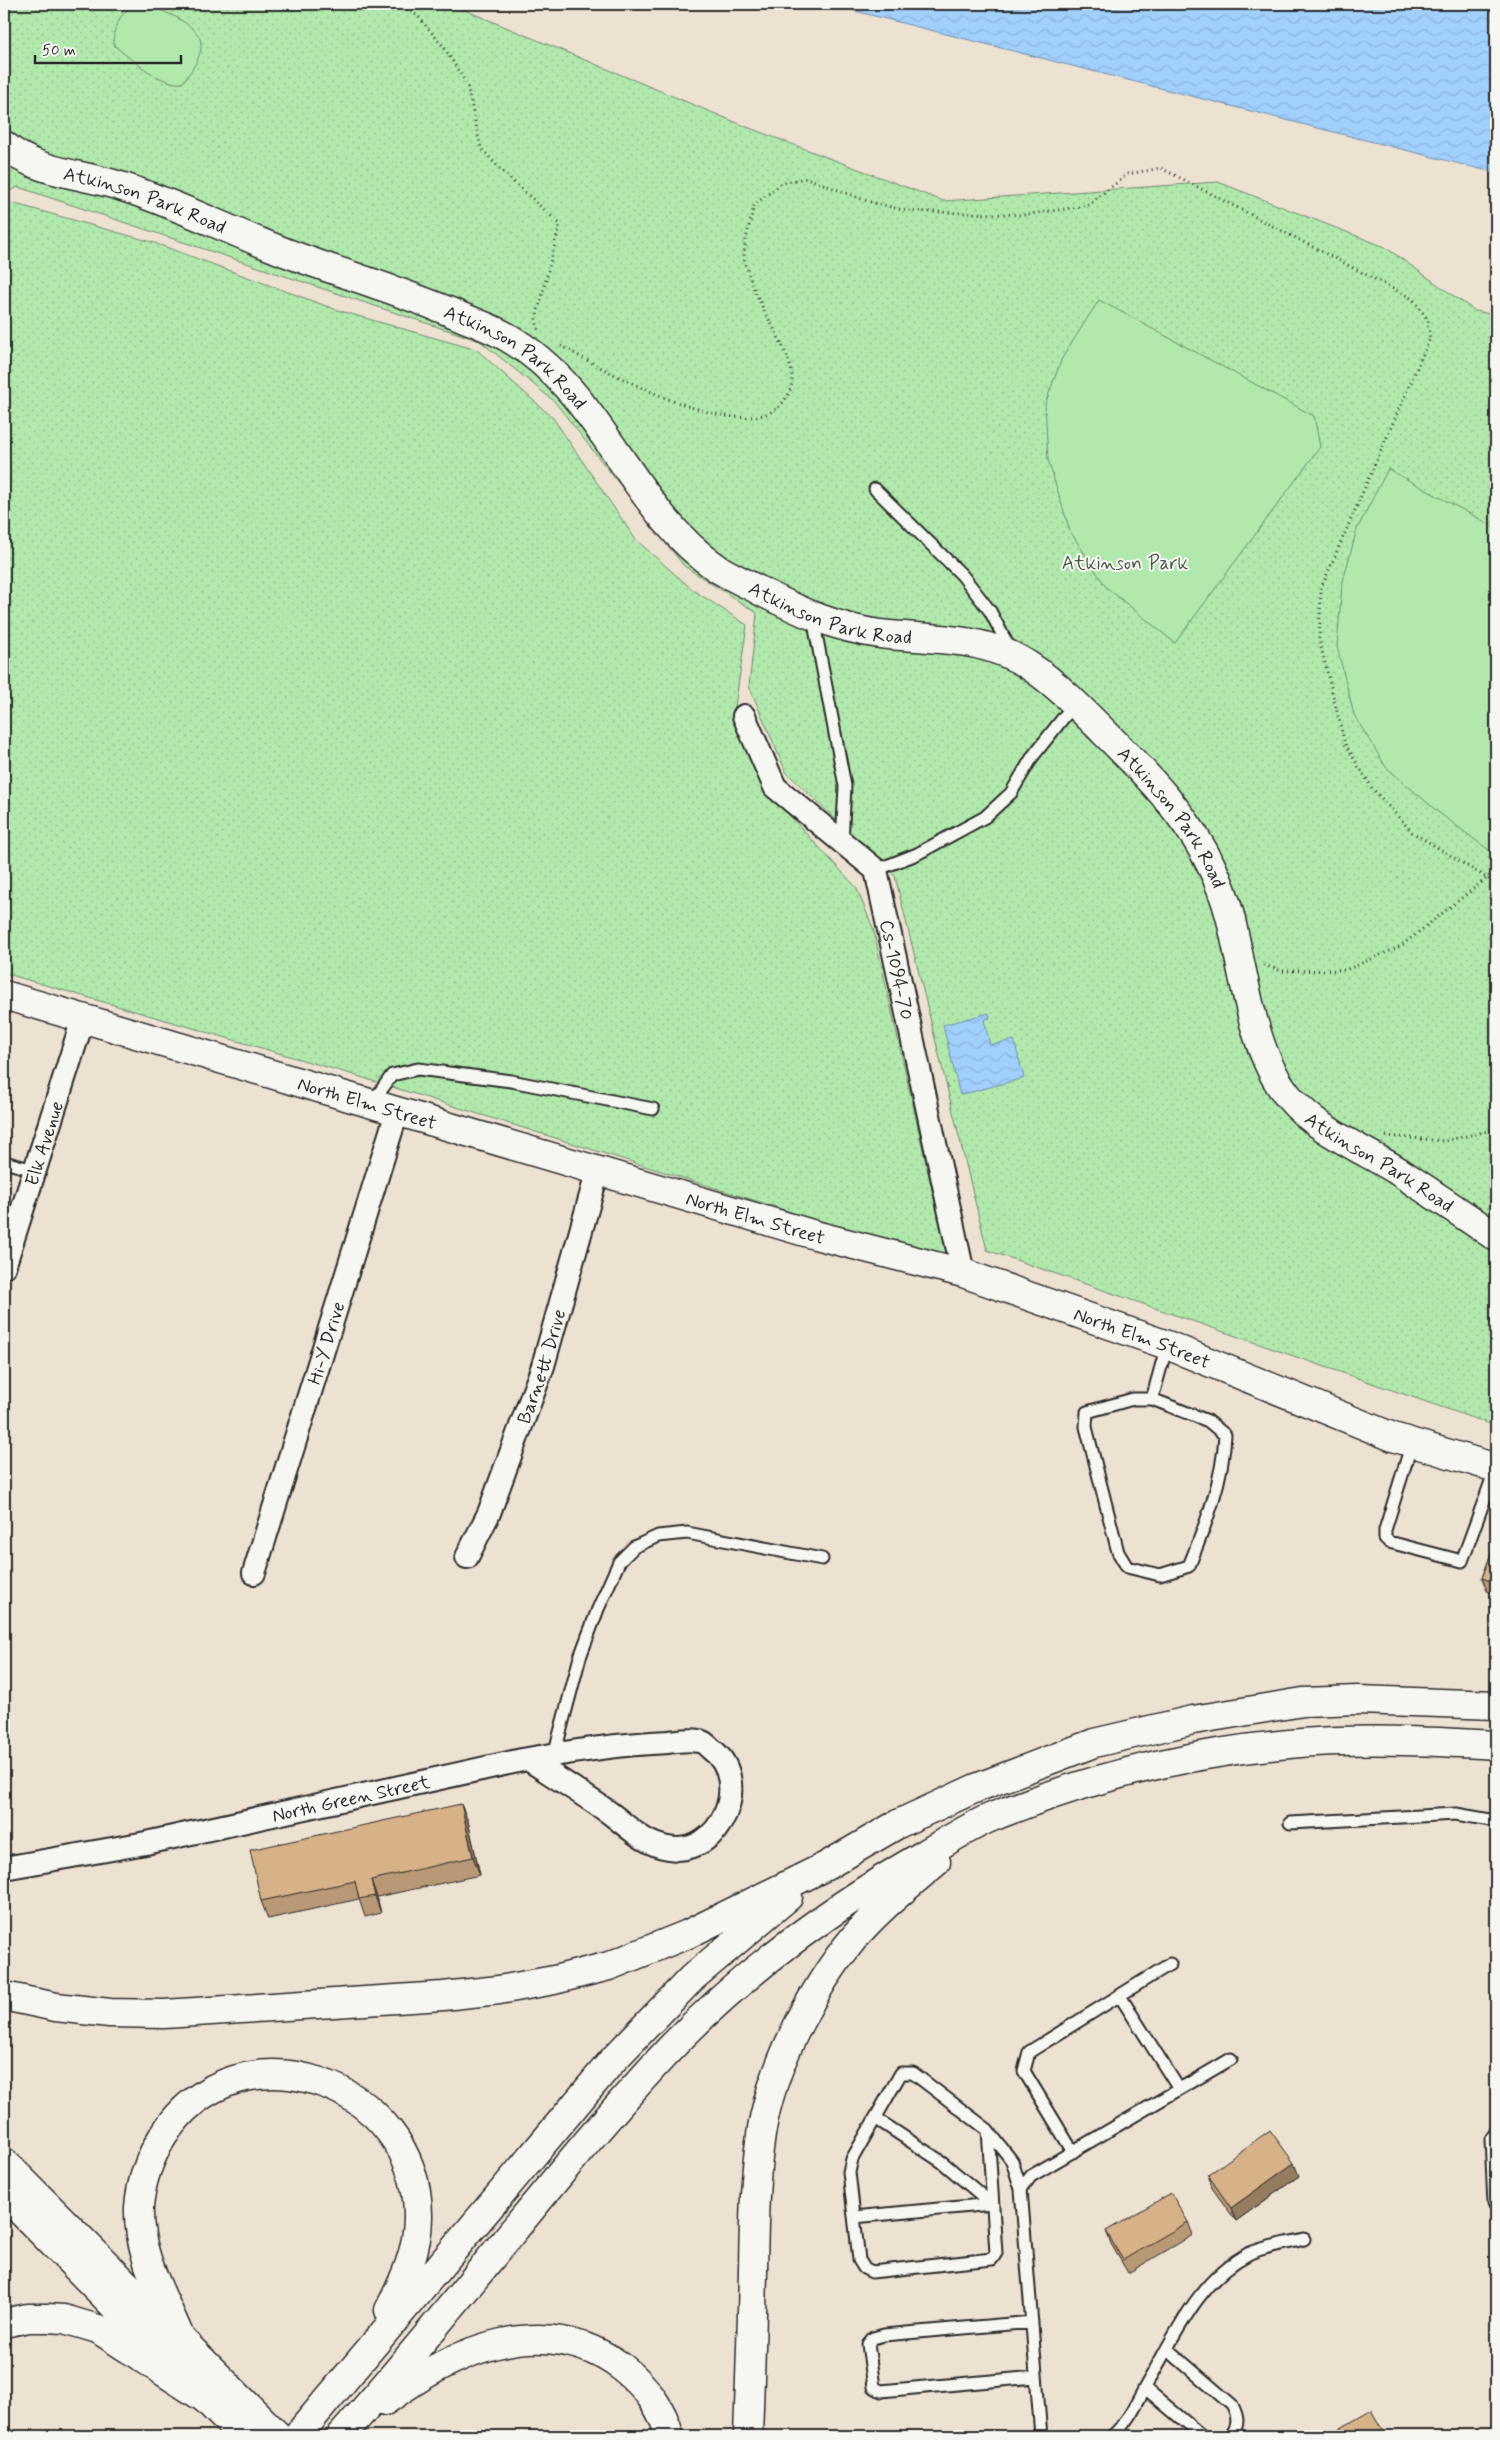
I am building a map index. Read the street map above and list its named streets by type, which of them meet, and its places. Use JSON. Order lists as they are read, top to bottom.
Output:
{
  "streets": {
    "main road": ["Atkinson Park Road", "North Elm Street"],
    "street": [
      "Cs-1094-70",
      "Elk Avenue",
      "Hi-Y Drive",
      "Barnett Drive",
      "North Green Street"
    ]
  },
  "crossings": [
    ["Cs-1094-70", "North Elm Street"],
    ["North Elm Street", "Elk Avenue"],
    ["North Elm Street", "Hi-Y Drive"],
    ["North Elm Street", "Barnett Drive"]
  ],
  "parks": ["Atkinson Park"],
  "scale_bar": "50 m"
}
